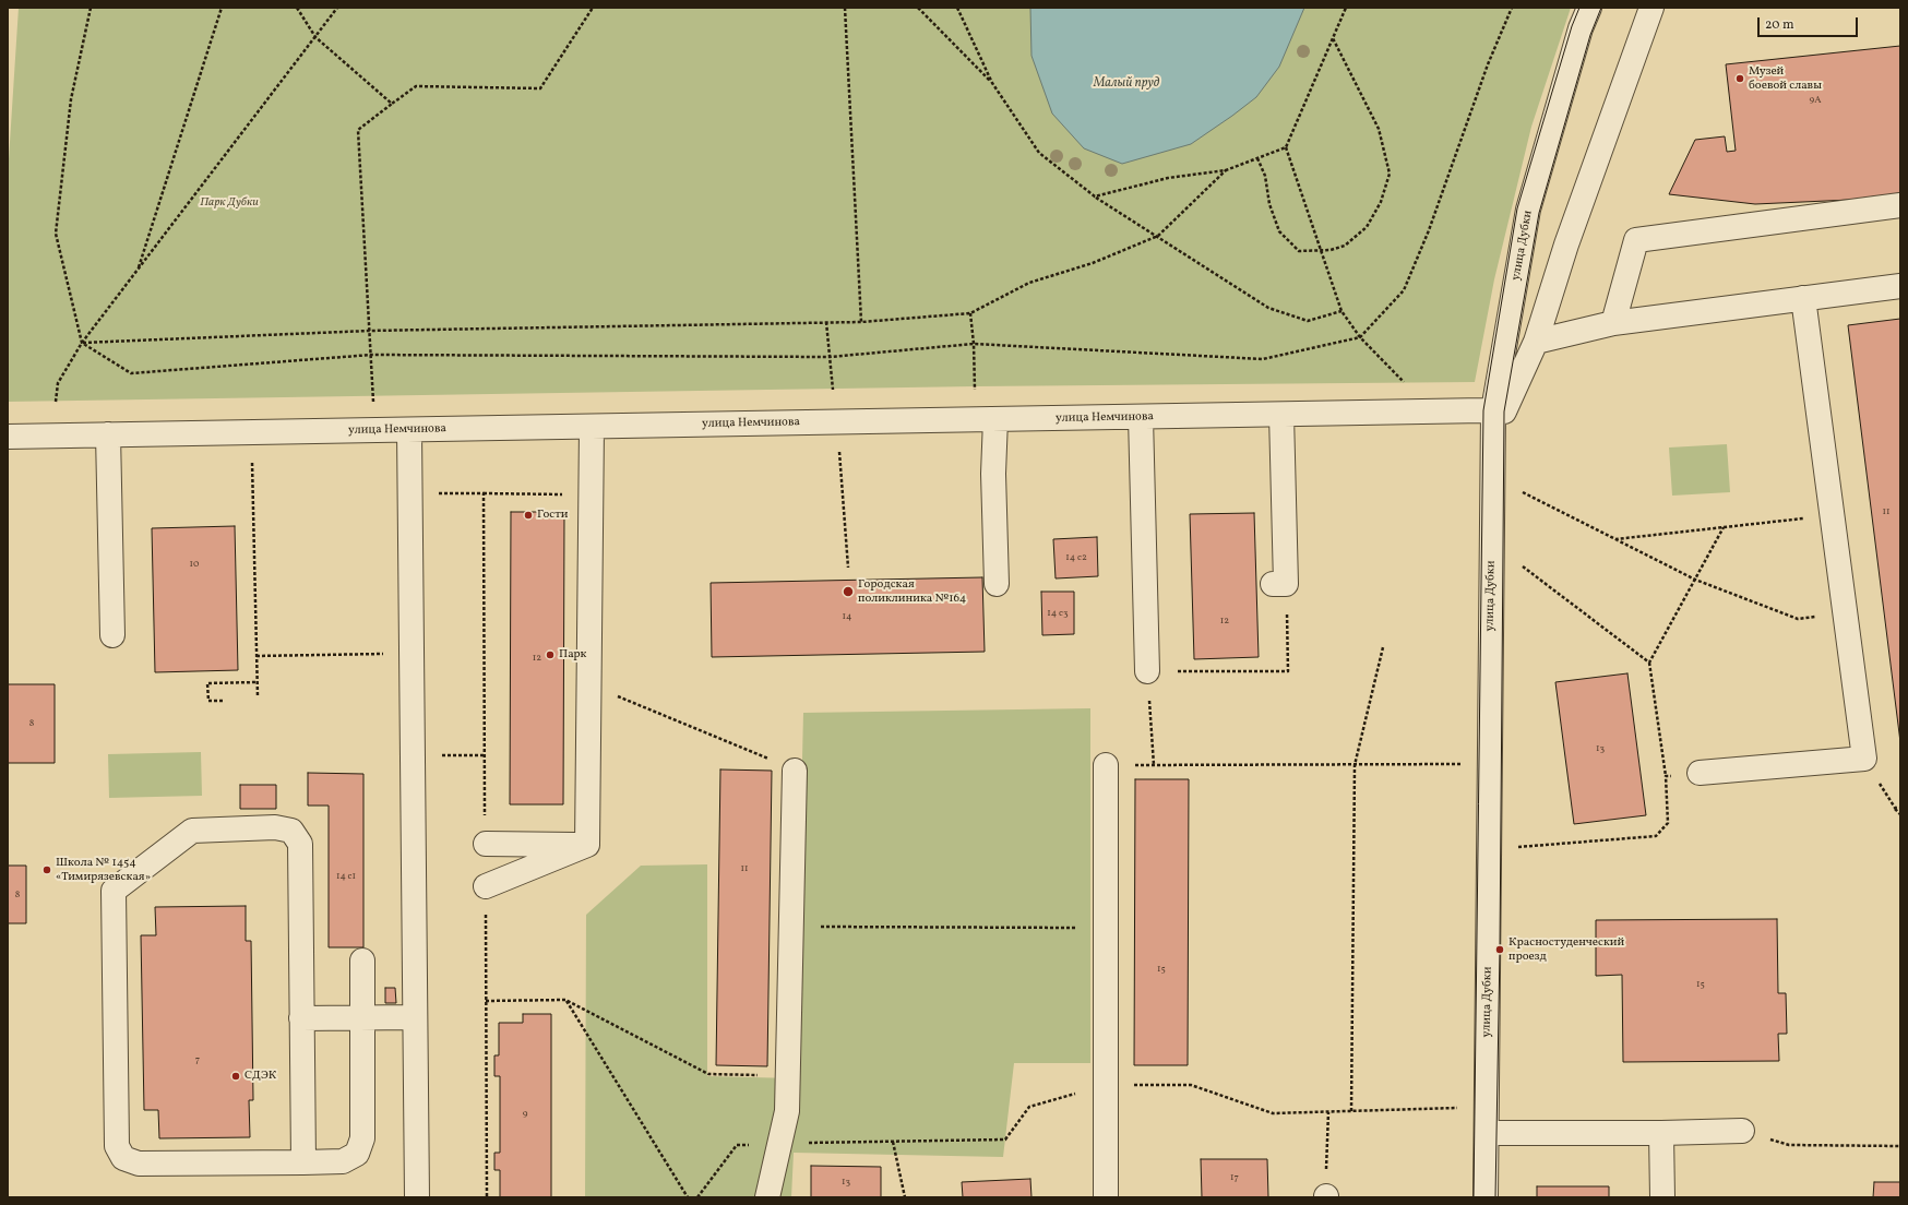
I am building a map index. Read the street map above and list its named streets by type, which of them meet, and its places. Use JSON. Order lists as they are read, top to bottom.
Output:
{
  "streets": {
    "street": ["улица Дубки", "улица Немчинова"]
  },
  "crossings": [
    ["улица Дубки", "улица Немчинова"]
  ],
  "water": ["Малый пруд"],
  "parks": ["Парк Дубки"],
  "places": [
    "Музей боевой славы",
    "Гости",
    "Городская поликлиника №164",
    "Парк",
    "Школа № 1454 «Тимирязевская»",
    "Красностуденческий проезд",
    "СДЭК"
  ],
  "house_numbers": [
    "9А",
    "11",
    "14 с2",
    "10",
    "14 с3",
    "14",
    "12",
    "12",
    "8",
    "13",
    "11",
    "14 c1",
    "8",
    "15",
    "15",
    "7",
    "9",
    "17",
    "13"
  ],
  "scale_bar": "20 m"
}
